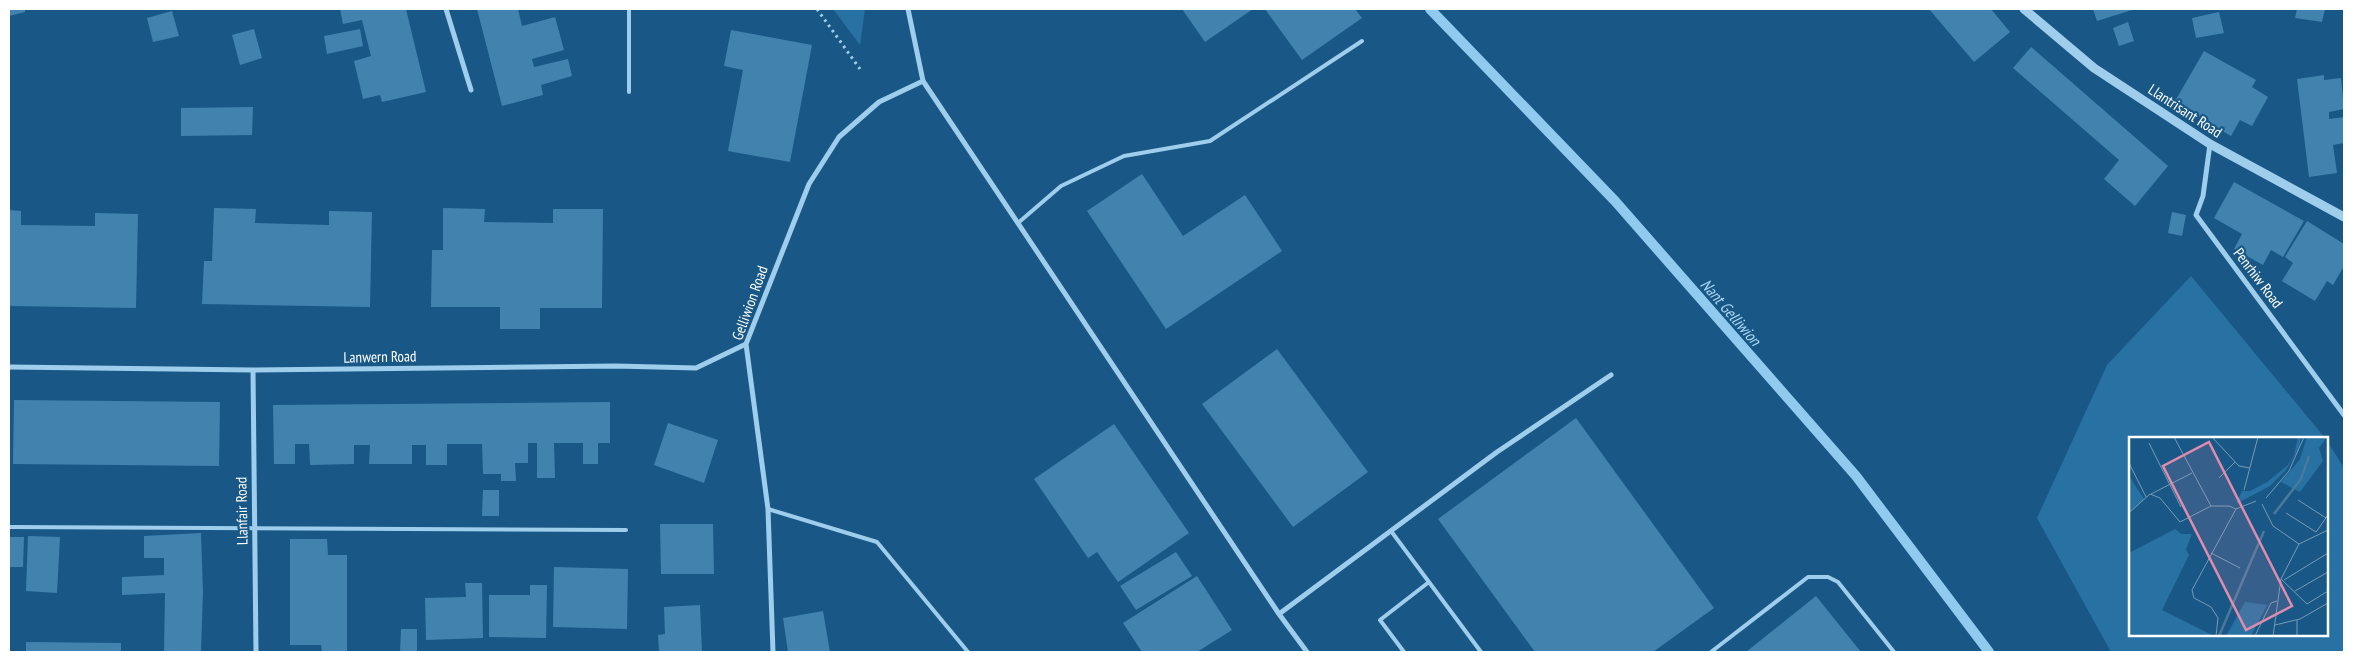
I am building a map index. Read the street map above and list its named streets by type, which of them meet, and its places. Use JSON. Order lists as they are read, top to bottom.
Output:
{
  "streets": {
    "street": [
      "Llantrisant Road",
      "Penrhiw Road",
      "Gelliwion Road",
      "Lanwern Road",
      "Llanfair Road"
    ]
  },
  "crossings": [
    ["Llantrisant Road", "Penrhiw Road"],
    ["Gelliwion Road", "Lanwern Road"],
    ["Lanwern Road", "Llanfair Road"]
  ],
  "water": ["Nant Gelliwion"]
}
